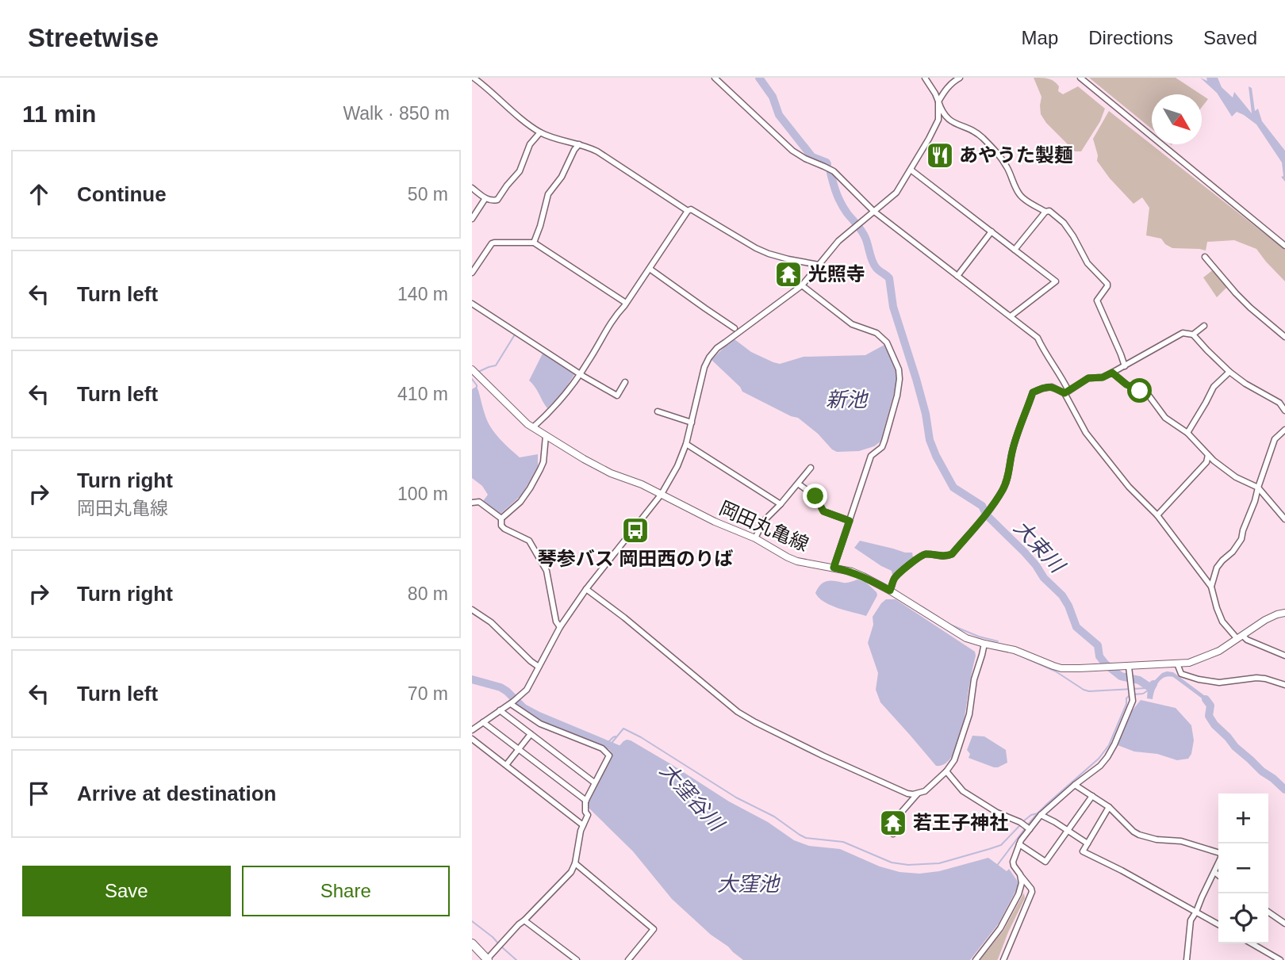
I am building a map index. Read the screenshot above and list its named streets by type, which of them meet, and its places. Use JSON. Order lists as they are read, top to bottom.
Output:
{
  "streets": {
    "main road": ["岡田丸亀線"]
  },
  "water": [
    "新池",
    "大束川",
    "大窪谷川",
    "大窪池"
  ],
  "places": {
    "restaurant": ["あやうた製麺"],
    "temple": ["光照寺", "若王子神社"],
    "bus stop": ["琴参バス 岡田西のりば"]
  },
  "north": "bottom right",
  "page": {
    "header": "Streetwise",
    "nav": ["Map", "Directions", "Saved"],
    "heading": ["11 min", "Walk · 850 m"],
    "list": [
      ["Continue", "50 m"],
      ["Turn left", "140 m"],
      ["Turn left", "410 m"],
      ["Turn right", "岡田丸亀線", "100 m"],
      ["Turn right", "80 m"],
      ["Turn left", "70 m"],
      "Arrive at destination"
    ],
    "map_buttons": ["+", "−"],
    "buttons": ["Save", "Share"]
  }
}
